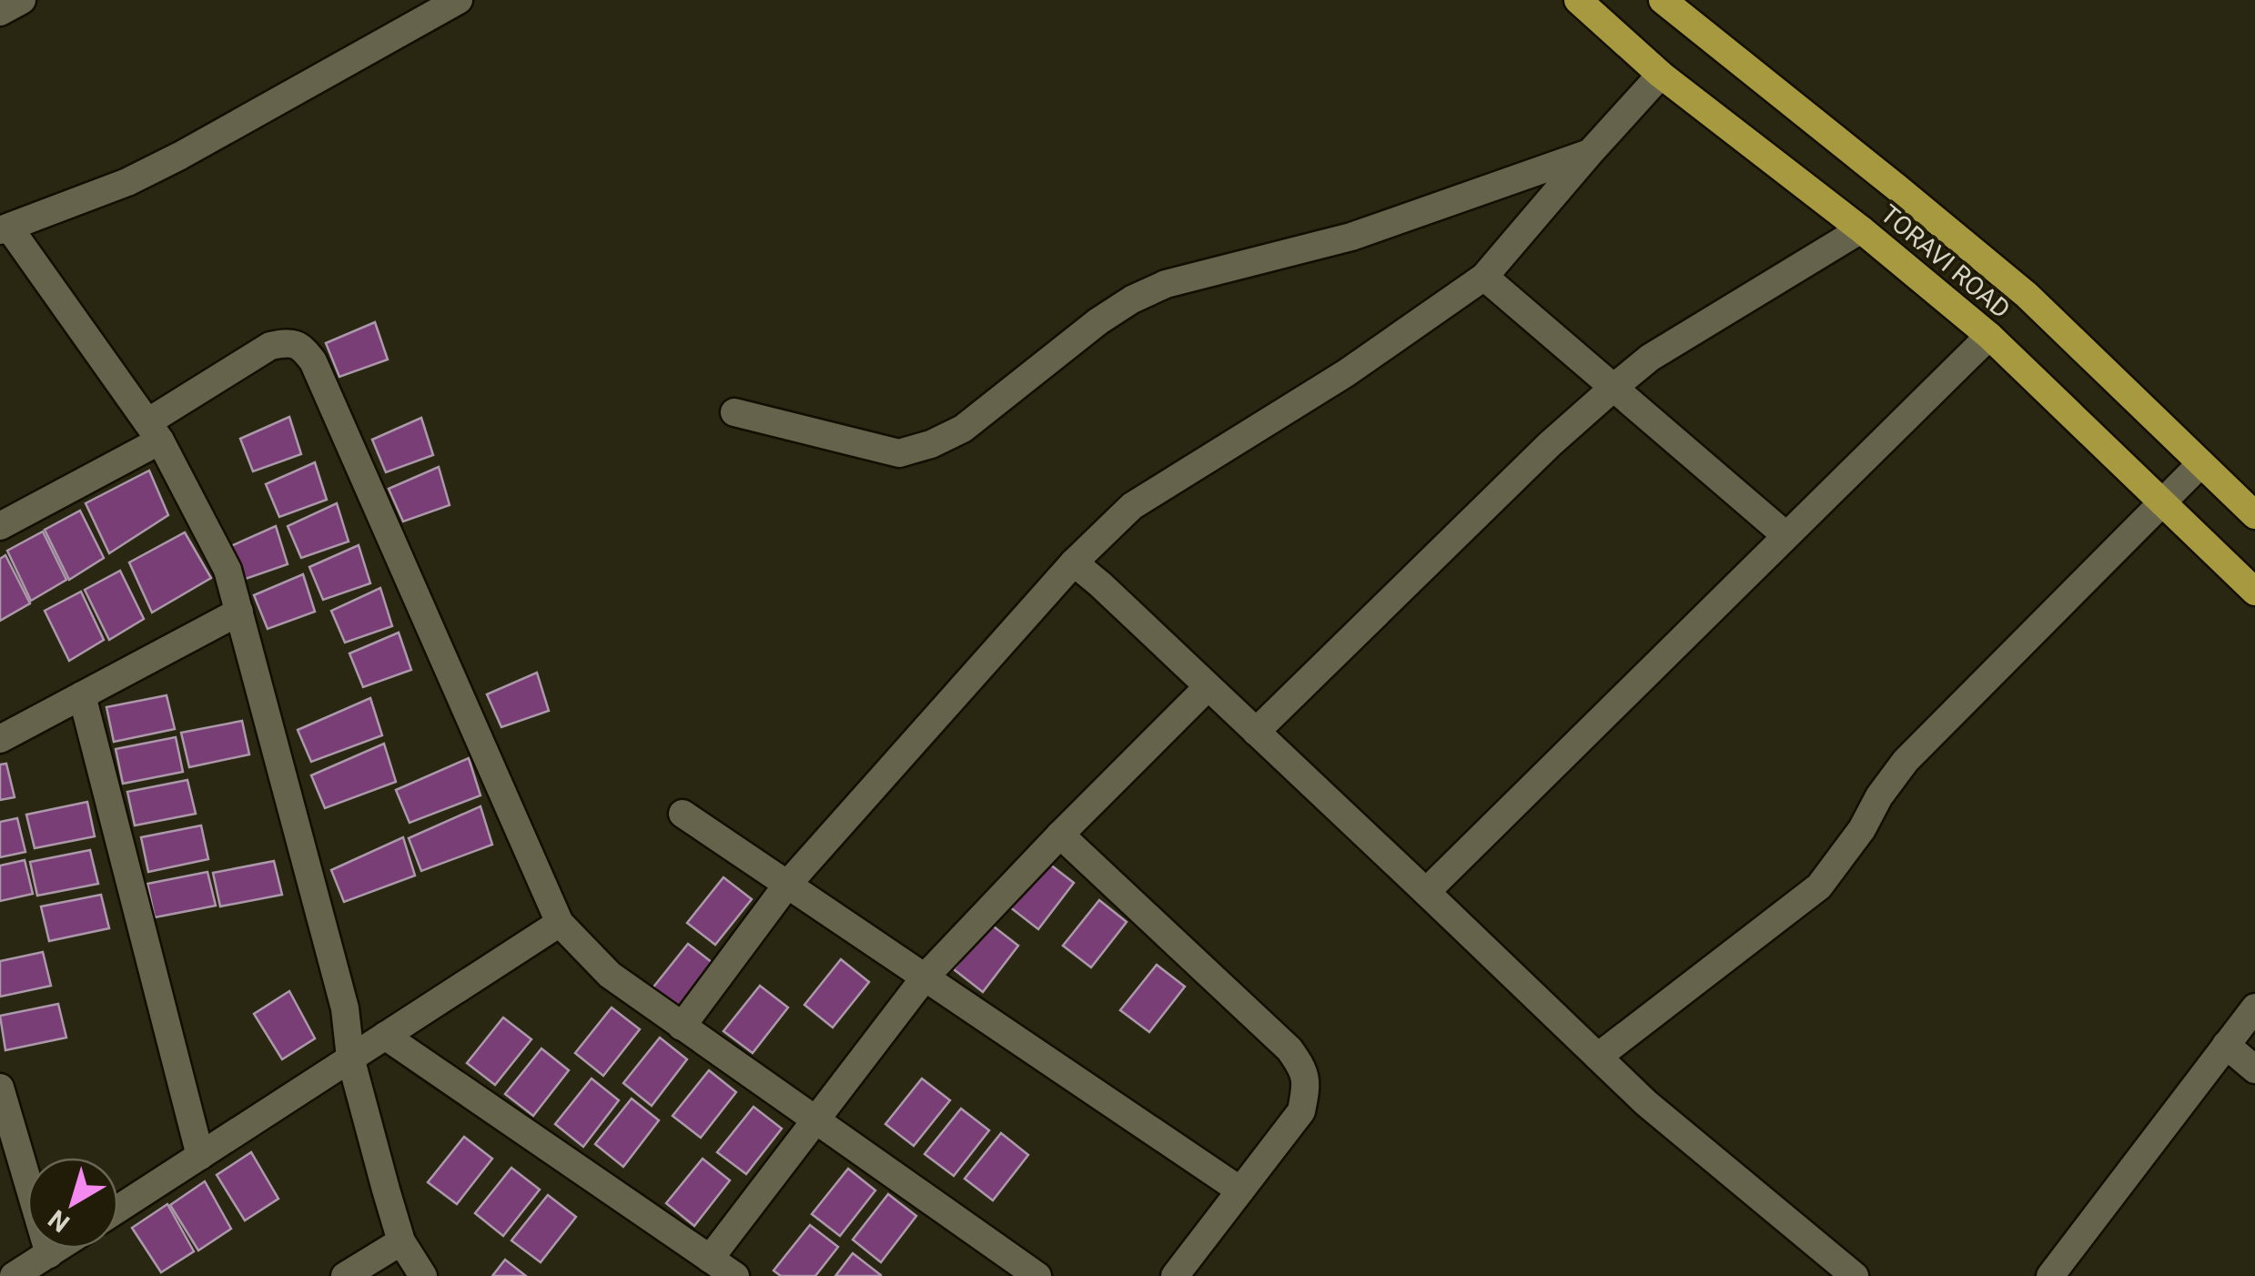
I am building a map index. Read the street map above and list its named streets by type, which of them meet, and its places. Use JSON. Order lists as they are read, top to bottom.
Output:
{
  "streets": {
    "highway": ["TORAVI ROAD"]
  },
  "north": "bottom left"
}
